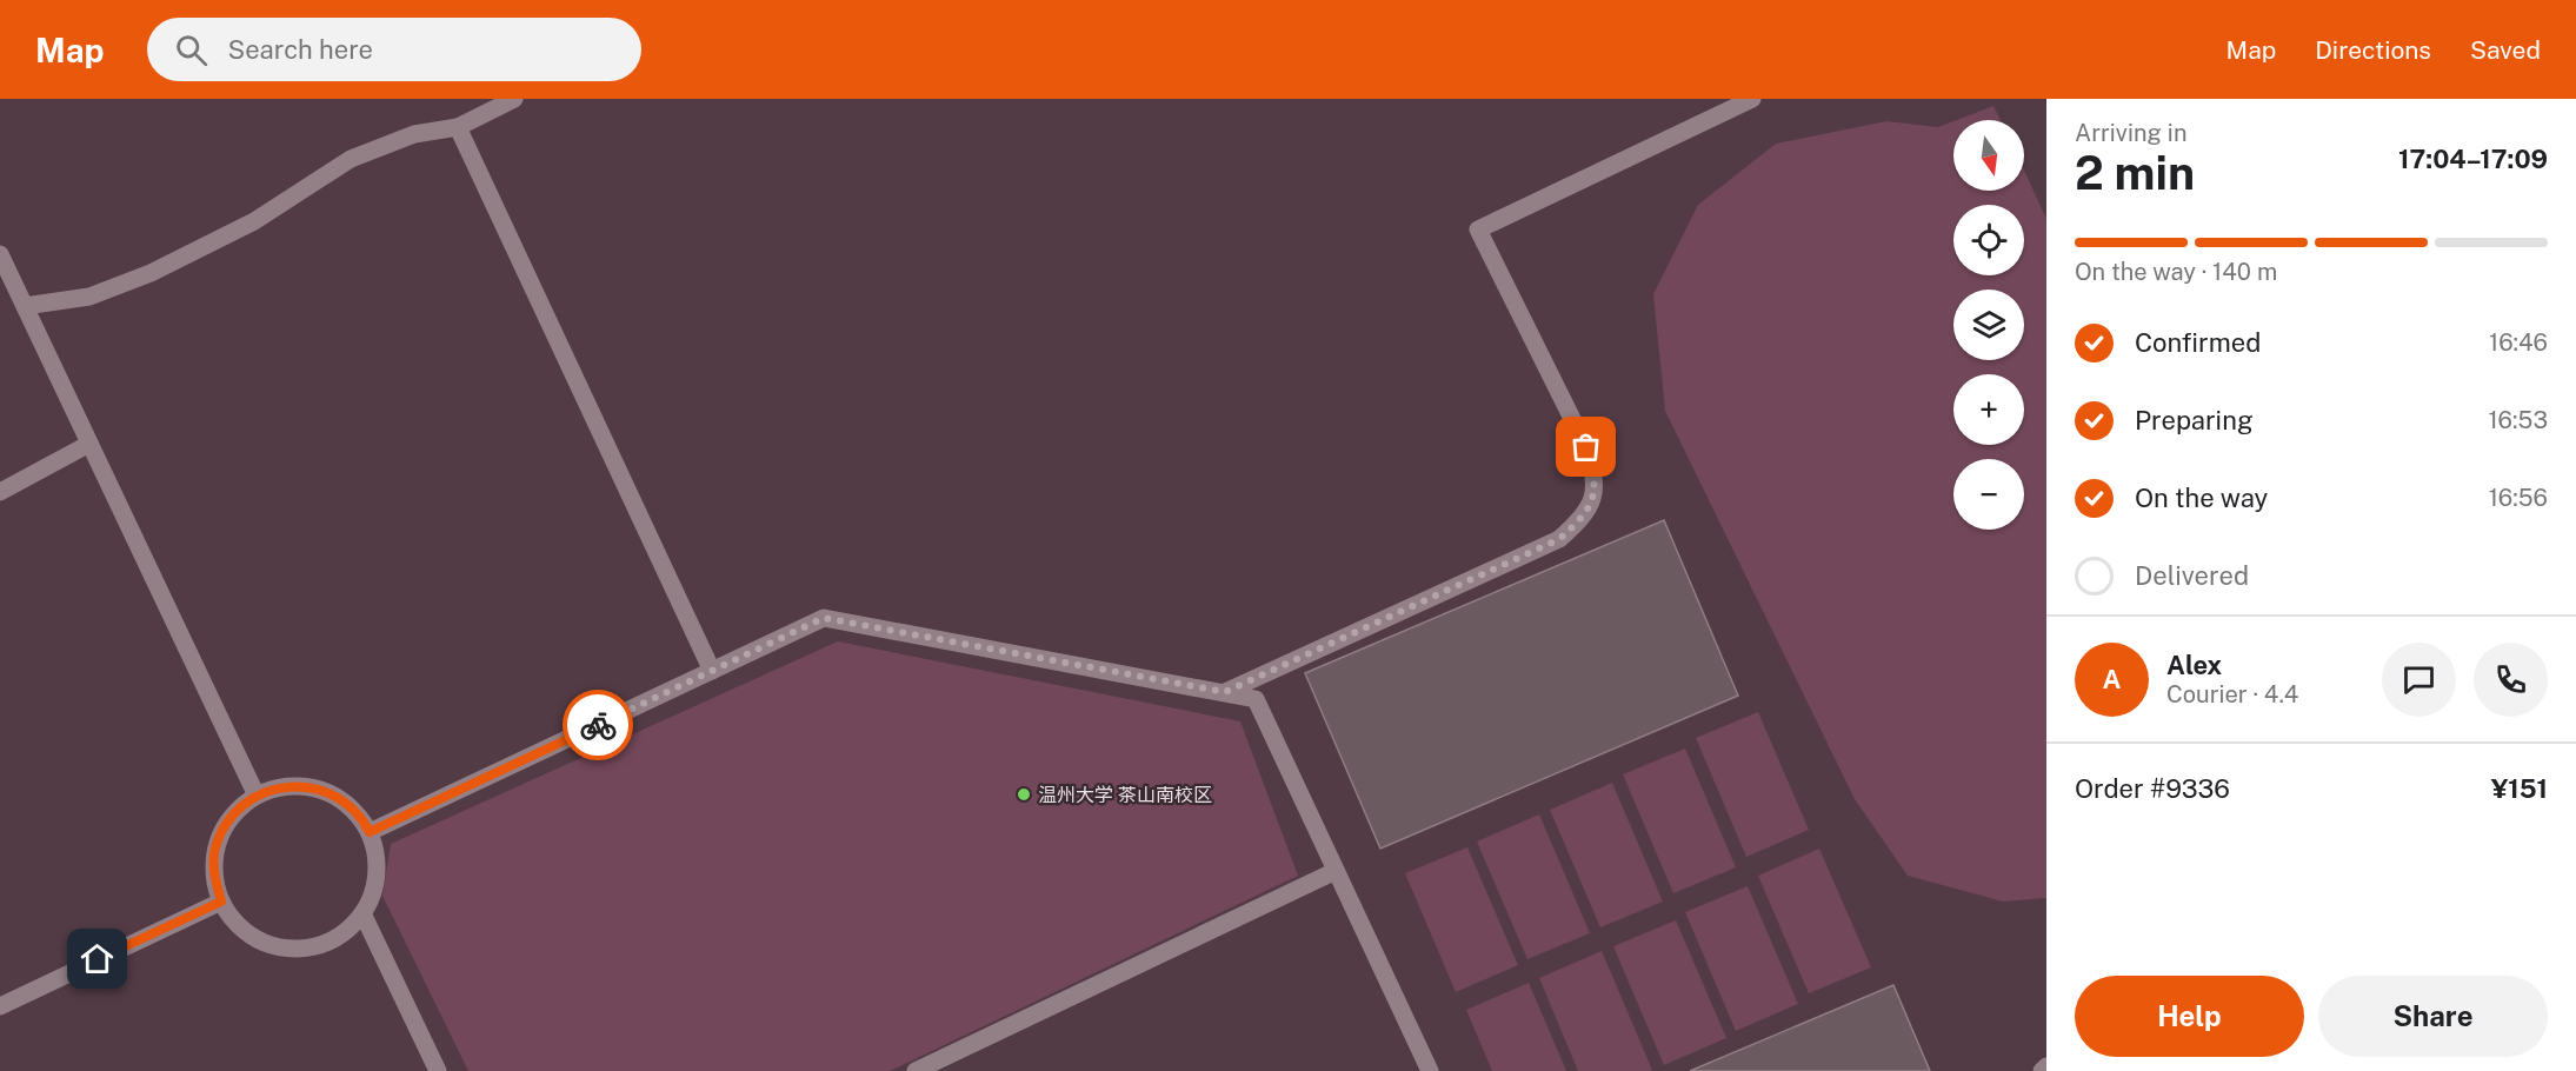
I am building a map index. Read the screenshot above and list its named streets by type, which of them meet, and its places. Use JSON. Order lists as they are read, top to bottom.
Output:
{
  "places": ["温州大学 茶山南校区"],
  "north": "bottom",
  "page": {
    "header": "Map",
    "search": "Search here",
    "nav": ["Map", "Directions", "Saved"],
    "heading": ["2 min", "Arriving in", "17:04–17:09"],
    "panel": [
      "Alex",
      "Courier · 4.4",
      "Order #9336",
      "¥151"
    ],
    "map_buttons": ["+", "−"],
    "bar": "On the way · 140 m",
    "list": [
      ["Confirmed", "16:46"],
      ["Preparing", "16:53"],
      ["On the way", "16:56"],
      "Delivered"
    ],
    "round": "A",
    "buttons": ["Help", "Share"]
  }
}
